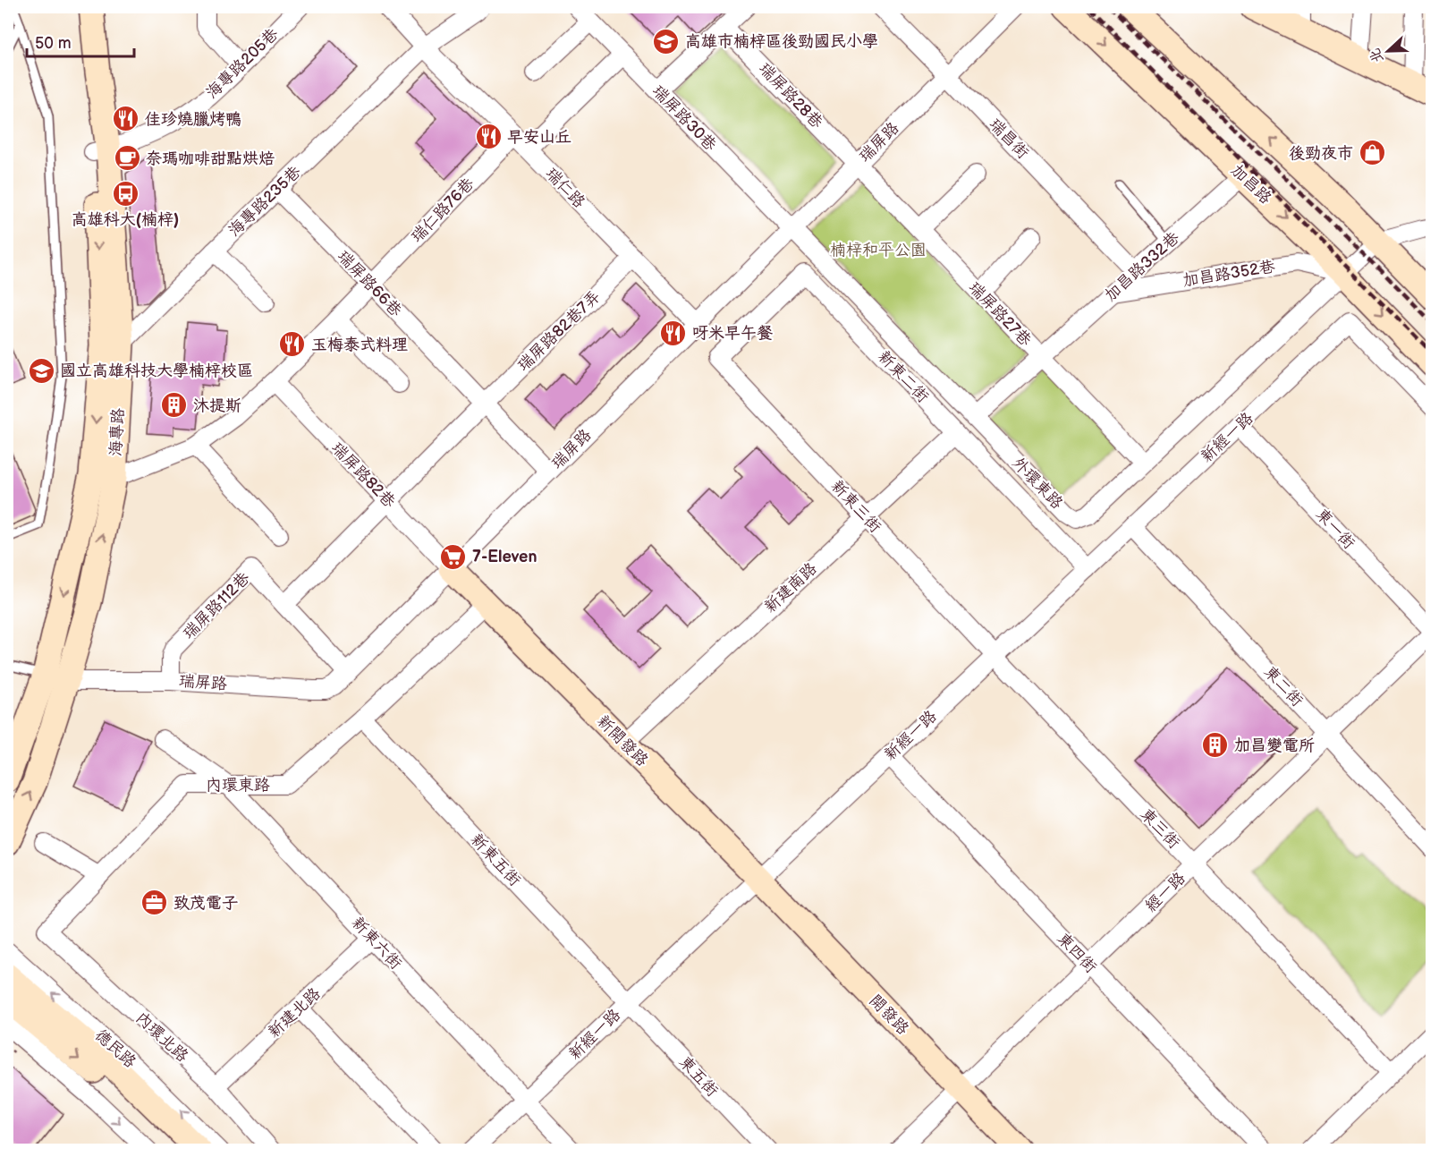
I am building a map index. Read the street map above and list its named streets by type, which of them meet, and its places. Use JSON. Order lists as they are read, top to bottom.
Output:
{
  "streets": {
    "street": [
      "海專路205巷",
      "瑞屏路28巷",
      "瑞屏路30巷",
      "瑞昌街",
      "瑞屏路",
      "加昌路",
      "瑞仁路",
      "海專路235巷",
      "瑞仁路76巷",
      "加昌路332巷",
      "加昌路352巷",
      "瑞屏路66巷",
      "瑞屏路27巷",
      "瑞屏路82巷7弄",
      "新東二街",
      "海專路",
      "新經一路",
      "瑞屏路82巷",
      "外環東路",
      "新東三街",
      "東一街",
      "新建南路",
      "瑞屏路112巷",
      "東二街",
      "新開發路",
      "內環東路",
      "東三街",
      "新東五街",
      "經一路",
      "新東六街",
      "東四街",
      "新建北路",
      "開發路",
      "內環北路",
      "德民路",
      "東五街"
    ]
  },
  "crossings": [
    ["海專路205巷", "海專路"],
    ["瑞屏路28巷", "瑞屏路"],
    ["瑞屏路28巷", "瑞屏路27巷"],
    ["瑞屏路30巷", "瑞屏路"],
    ["瑞屏路30巷", "外環東路"],
    ["瑞昌街", "瑞屏路"],
    ["瑞昌街", "加昌路332巷"],
    ["瑞屏路", "瑞仁路"],
    ["瑞屏路", "瑞屏路66巷"],
    ["瑞屏路", "瑞屏路27巷"],
    ["瑞屏路", "海專路"],
    ["瑞屏路", "瑞屏路82巷"],
    ["瑞屏路", "外環東路"],
    ["瑞屏路", "瑞屏路112巷"],
    ["瑞屏路", "新開發路"],
    ["加昌路", "加昌路332巷"],
    ["加昌路", "加昌路352巷"],
    ["加昌路", "外環東路"],
    ["瑞仁路", "海專路235巷"],
    ["瑞仁路", "瑞仁路76巷"],
    ["瑞仁路", "瑞屏路82巷7弄"],
    ["海專路235巷", "瑞屏路66巷"],
    ["海專路235巷", "海專路"],
    ["瑞仁路76巷", "瑞屏路66巷"],
    ["加昌路332巷", "加昌路352巷"],
    ["加昌路332巷", "瑞屏路27巷"],
    ["加昌路352巷", "外環東路"],
    ["瑞屏路66巷", "瑞屏路82巷7弄"],
    ["瑞屏路27巷", "外環東路"],
    ["瑞屏路82巷7弄", "瑞屏路82巷"],
    ["新東二街", "新經一路"],
    ["新東二街", "新東三街"],
    ["新東二街", "新建南路"],
    ["新經一路", "新東三街"],
    ["新經一路", "東一街"],
    ["新經一路", "東二街"],
    ["新經一路", "新開發路"],
    ["新經一路", "東三街"],
    ["新經一路", "新東五街"],
    ["新經一路", "新東六街"],
    ["新經一路", "東四街"],
    ["新經一路", "開發路"],
    ["新經一路", "東五街"],
    ["瑞屏路82巷", "新開發路"],
    ["新東三街", "新建南路"],
    ["新東三街", "東三街"],
    ["東一街", "經一路"],
    ["新建南路", "新開發路"],
    ["東二街", "經一路"],
    ["新開發路", "內環東路"],
    ["新開發路", "開發路"],
    ["內環東路", "新東五街"],
    ["內環東路", "新東六街"],
    ["內環東路", "內環北路"],
    ["東三街", "經一路"],
    ["新東五街", "東五街"],
    ["經一路", "東四街"],
    ["經一路", "開發路"],
    ["新東六街", "新建北路"],
    ["新建北路", "內環北路"]
  ],
  "parks": ["楠梓和平公園"],
  "places": {
    "school or university": ["高雄市楠梓區後勁國民小學", "國立高雄科技大學楠梓校區"],
    "restaurant": [
      "佳珍燒臘烤鴨",
      "早安山丘",
      "呀米早午餐",
      "玉梅泰式料理"
    ],
    "shop": ["後勁夜市"],
    "cafe": ["奈瑪咖啡甜點烘焙"],
    "bus stop": ["高雄科大(楠梓)"],
    "building": ["沐提斯", "加昌變電所"],
    "supermarket": ["7-Eleven"],
    "office": ["致茂電子"]
  },
  "scale_bar": "50 m",
  "north": "left"
}
